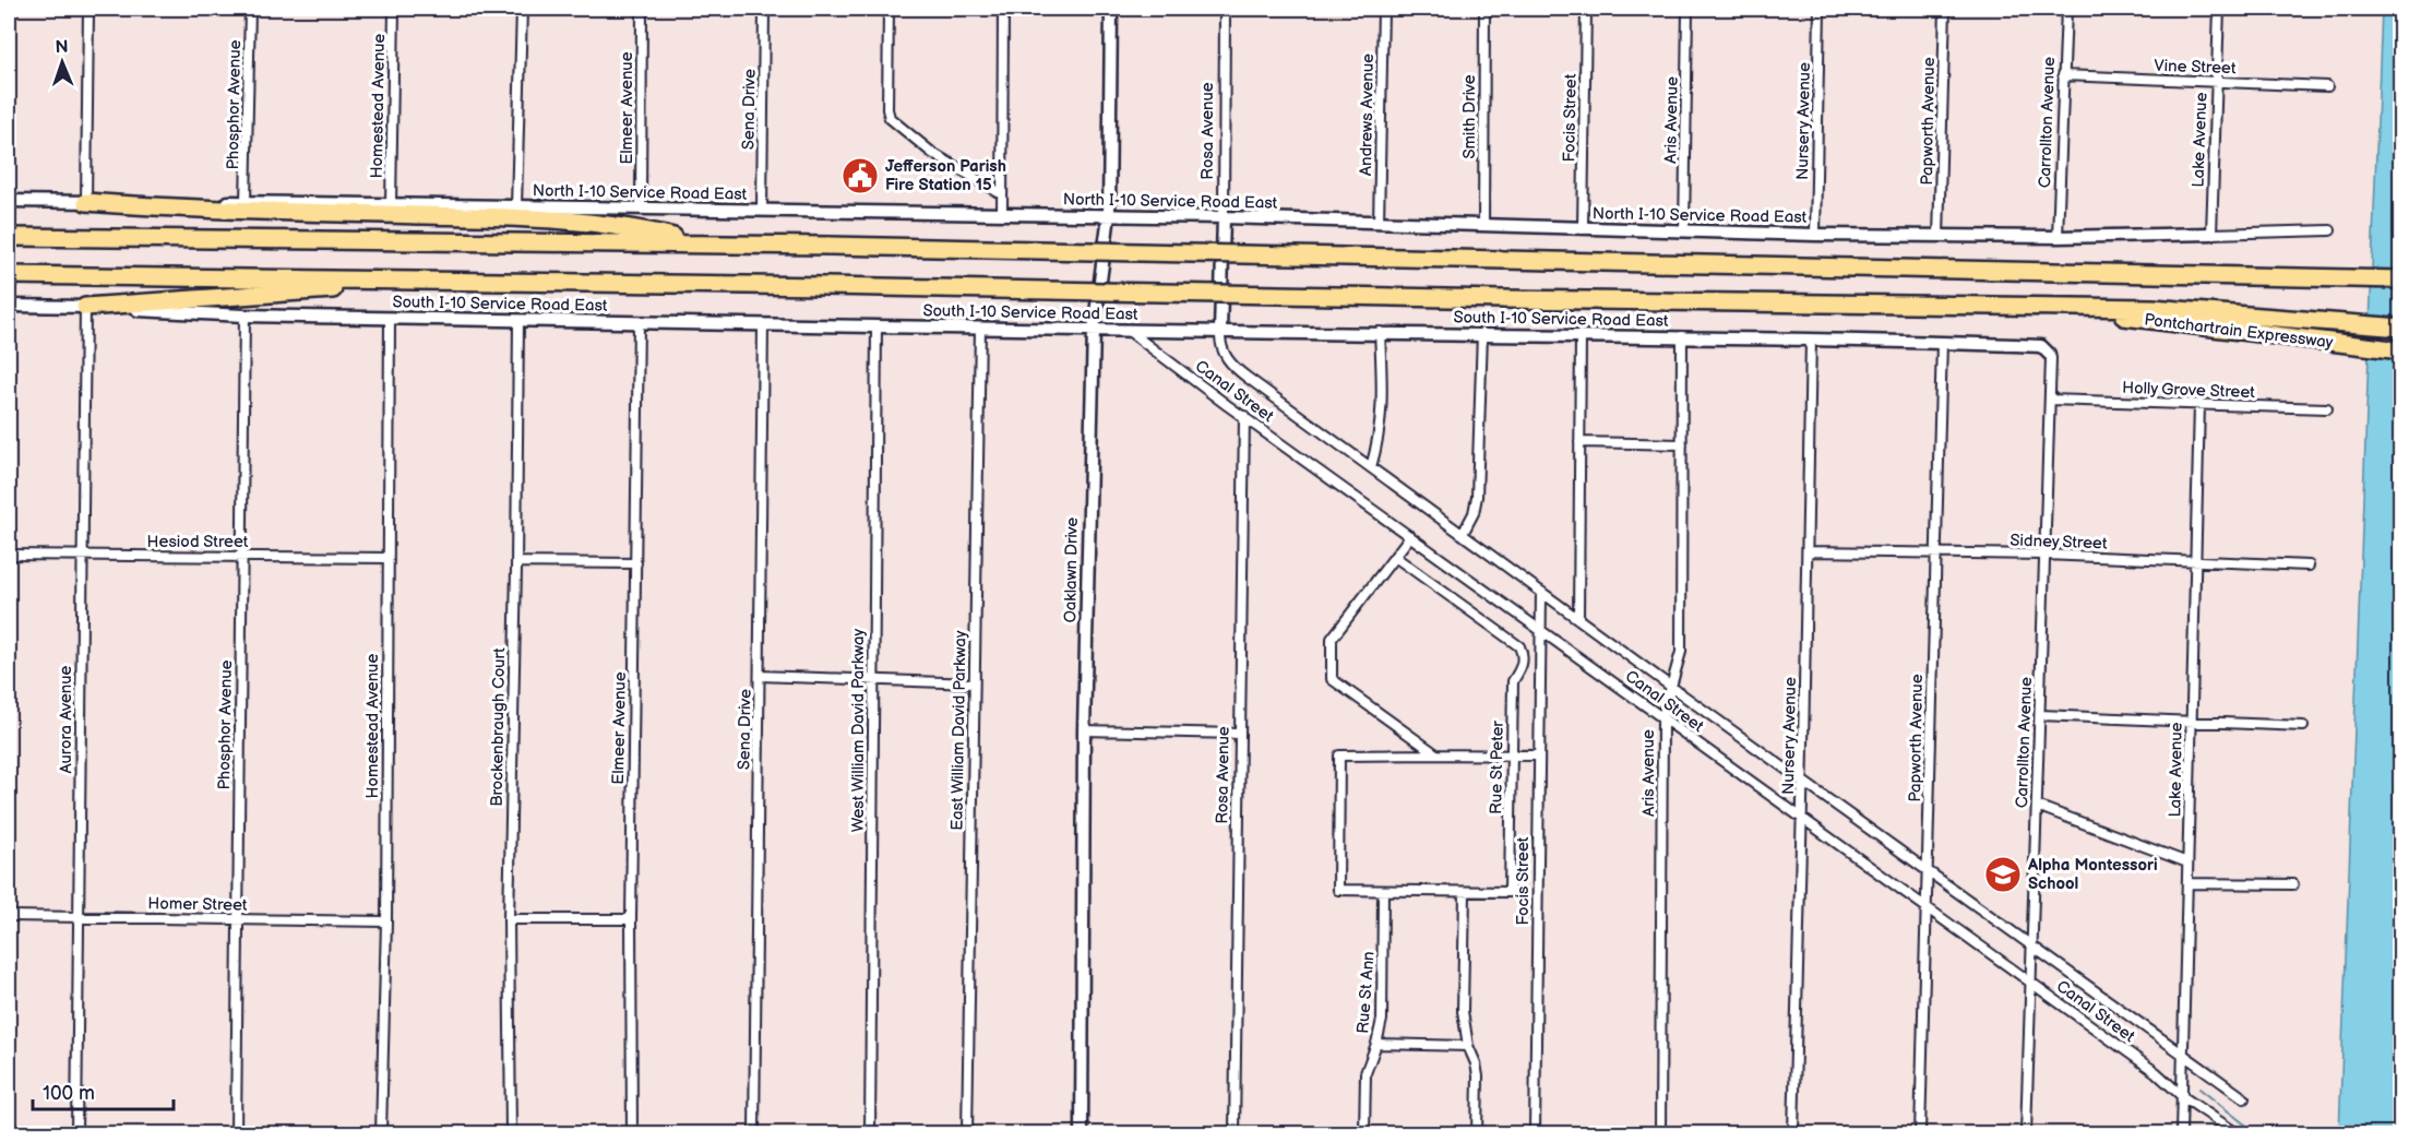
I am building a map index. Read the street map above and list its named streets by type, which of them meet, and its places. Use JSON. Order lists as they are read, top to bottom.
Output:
{
  "streets": {
    "highway": ["Pontchartrain Expressway"],
    "street": [
      "Vine Street",
      "Phosphor Avenue",
      "Homestead Avenue",
      "Elmeer Avenue",
      "Sena Drive",
      "Andrews Avenue",
      "Smith Drive",
      "Focis Street",
      "Aris Avenue",
      "Nursery Avenue",
      "Papworth Avenue",
      "Carrollton Avenue",
      "Rosa Avenue",
      "Lake Avenue",
      "North I-10 Service Road East",
      "South I-10 Service Road East",
      "Holly Grove Street",
      "Canal Street",
      "Hesiod Street",
      "Sidney Street",
      "Oaklawn Drive",
      "Aurora Avenue",
      "Brockenbraugh Court",
      "West William David Parkway",
      "East William David Parkway",
      "Rue St Peter",
      "Homer Street",
      "Rue St Ann"
    ]
  },
  "crossings": [
    ["Vine Street", "Carrollton Avenue"],
    ["Vine Street", "Lake Avenue"],
    ["Phosphor Avenue", "North I-10 Service Road East"],
    ["Phosphor Avenue", "South I-10 Service Road East"],
    ["Phosphor Avenue", "Hesiod Street"],
    ["Phosphor Avenue", "Homer Street"],
    ["Homestead Avenue", "North I-10 Service Road East"],
    ["Homestead Avenue", "South I-10 Service Road East"],
    ["Homestead Avenue", "Hesiod Street"],
    ["Homestead Avenue", "Homer Street"],
    ["Elmeer Avenue", "North I-10 Service Road East"],
    ["Elmeer Avenue", "South I-10 Service Road East"],
    ["Sena Drive", "North I-10 Service Road East"],
    ["Sena Drive", "South I-10 Service Road East"],
    ["Andrews Avenue", "North I-10 Service Road East"],
    ["Smith Drive", "North I-10 Service Road East"],
    ["Focis Street", "North I-10 Service Road East"],
    ["Focis Street", "Canal Street"],
    ["Aris Avenue", "North I-10 Service Road East"],
    ["Aris Avenue", "South I-10 Service Road East"],
    ["Aris Avenue", "Canal Street"],
    ["Nursery Avenue", "North I-10 Service Road East"],
    ["Nursery Avenue", "South I-10 Service Road East"],
    ["Nursery Avenue", "Canal Street"],
    ["Nursery Avenue", "Sidney Street"],
    ["Papworth Avenue", "North I-10 Service Road East"],
    ["Papworth Avenue", "South I-10 Service Road East"],
    ["Papworth Avenue", "Canal Street"],
    ["Papworth Avenue", "Sidney Street"],
    ["Carrollton Avenue", "North I-10 Service Road East"],
    ["Carrollton Avenue", "South I-10 Service Road East"],
    ["Carrollton Avenue", "Holly Grove Street"],
    ["Carrollton Avenue", "Canal Street"],
    ["Carrollton Avenue", "Sidney Street"],
    ["Rosa Avenue", "North I-10 Service Road East"],
    ["Rosa Avenue", "South I-10 Service Road East"],
    ["Rosa Avenue", "Canal Street"],
    ["Lake Avenue", "North I-10 Service Road East"],
    ["Lake Avenue", "Holly Grove Street"],
    ["Lake Avenue", "Canal Street"],
    ["Lake Avenue", "Sidney Street"],
    ["North I-10 Service Road East", "Oaklawn Drive"],
    ["South I-10 Service Road East", "Canal Street"],
    ["South I-10 Service Road East", "Oaklawn Drive"],
    ["South I-10 Service Road East", "Aurora Avenue"],
    ["South I-10 Service Road East", "Brockenbraugh Court"],
    ["South I-10 Service Road East", "West William David Parkway"],
    ["South I-10 Service Road East", "East William David Parkway"],
    ["Hesiod Street", "Aurora Avenue"],
    ["Aurora Avenue", "Homer Street"]
  ],
  "places": {
    "public building": ["Jefferson Parish Fire Station 15"],
    "school or university": ["Alpha Montessori School"]
  },
  "scale_bar": "100 m",
  "north": "top"
}
